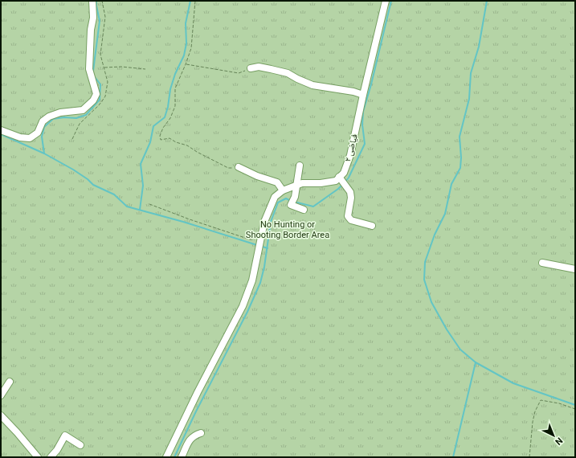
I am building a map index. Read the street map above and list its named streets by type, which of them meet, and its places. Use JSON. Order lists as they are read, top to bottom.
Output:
{
  "streets": {
    "street": ["فیاضی ۲"]
  },
  "parks": ["No Hunting or Shooting Border Area"],
  "north": "bottom right"
}
